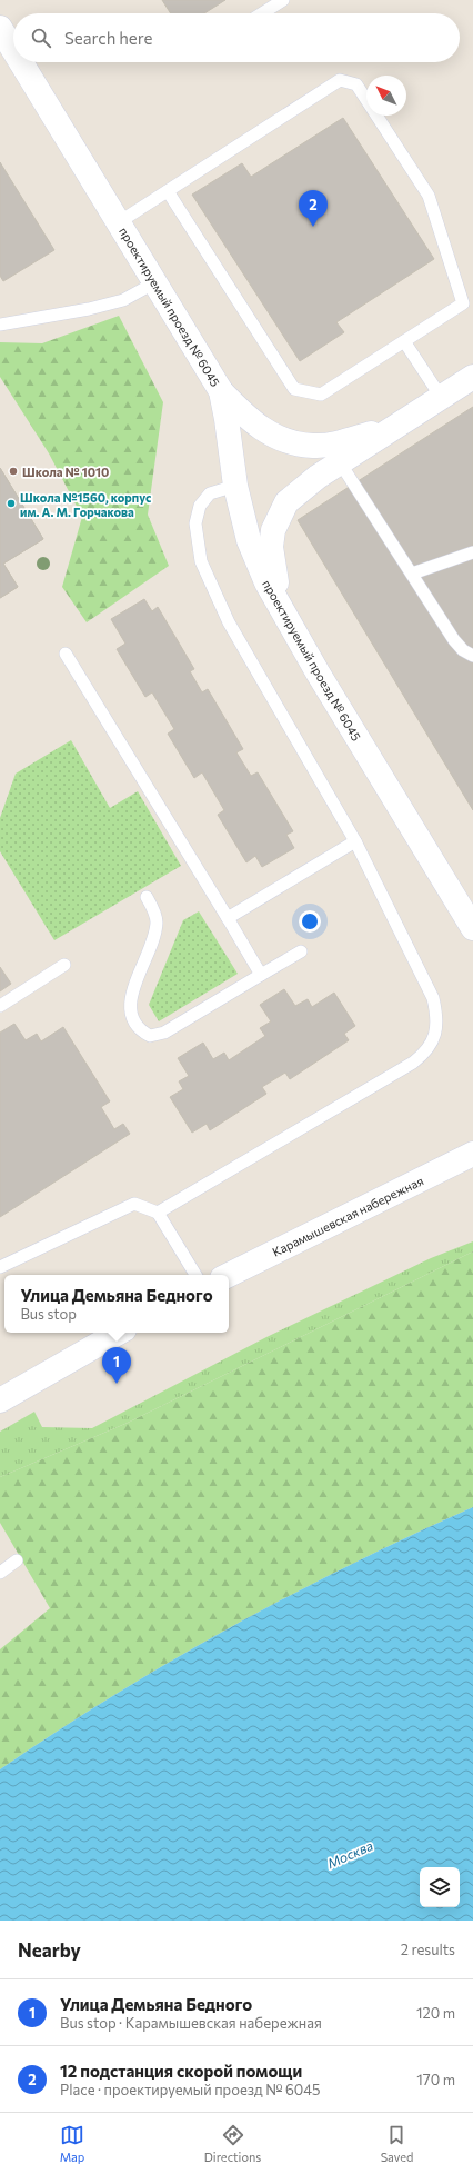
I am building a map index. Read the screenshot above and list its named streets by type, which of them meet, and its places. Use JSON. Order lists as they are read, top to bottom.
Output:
{
  "streets": {
    "street": ["проектируемый проезд № 6045", "Карамышевская набережная"]
  },
  "water": ["Москва"],
  "places": ["Школа № 1010", "Школа №1560, корпус им. А. М. Горчакова"],
  "north": "top left",
  "page": {
    "search": "Search here",
    "pins": ["2", "1"],
    "popup": ["Улица Демьяна Бедного", "Bus stop"],
    "heading": ["Nearby", "2 results"],
    "list": [
      {
        "mark": "1",
        "name": "Улица Демьяна Бедного",
        "note": "Bus stop · Карамышевская набережная",
        "value": "120 m"
      },
      {
        "mark": "2",
        "name": "12 подстанция скорой помощи",
        "note": "Place · проектируемый проезд № 6045",
        "value": "170 m"
      }
    ],
    "nav": ["Map", "Directions", "Saved"]
  }
}
